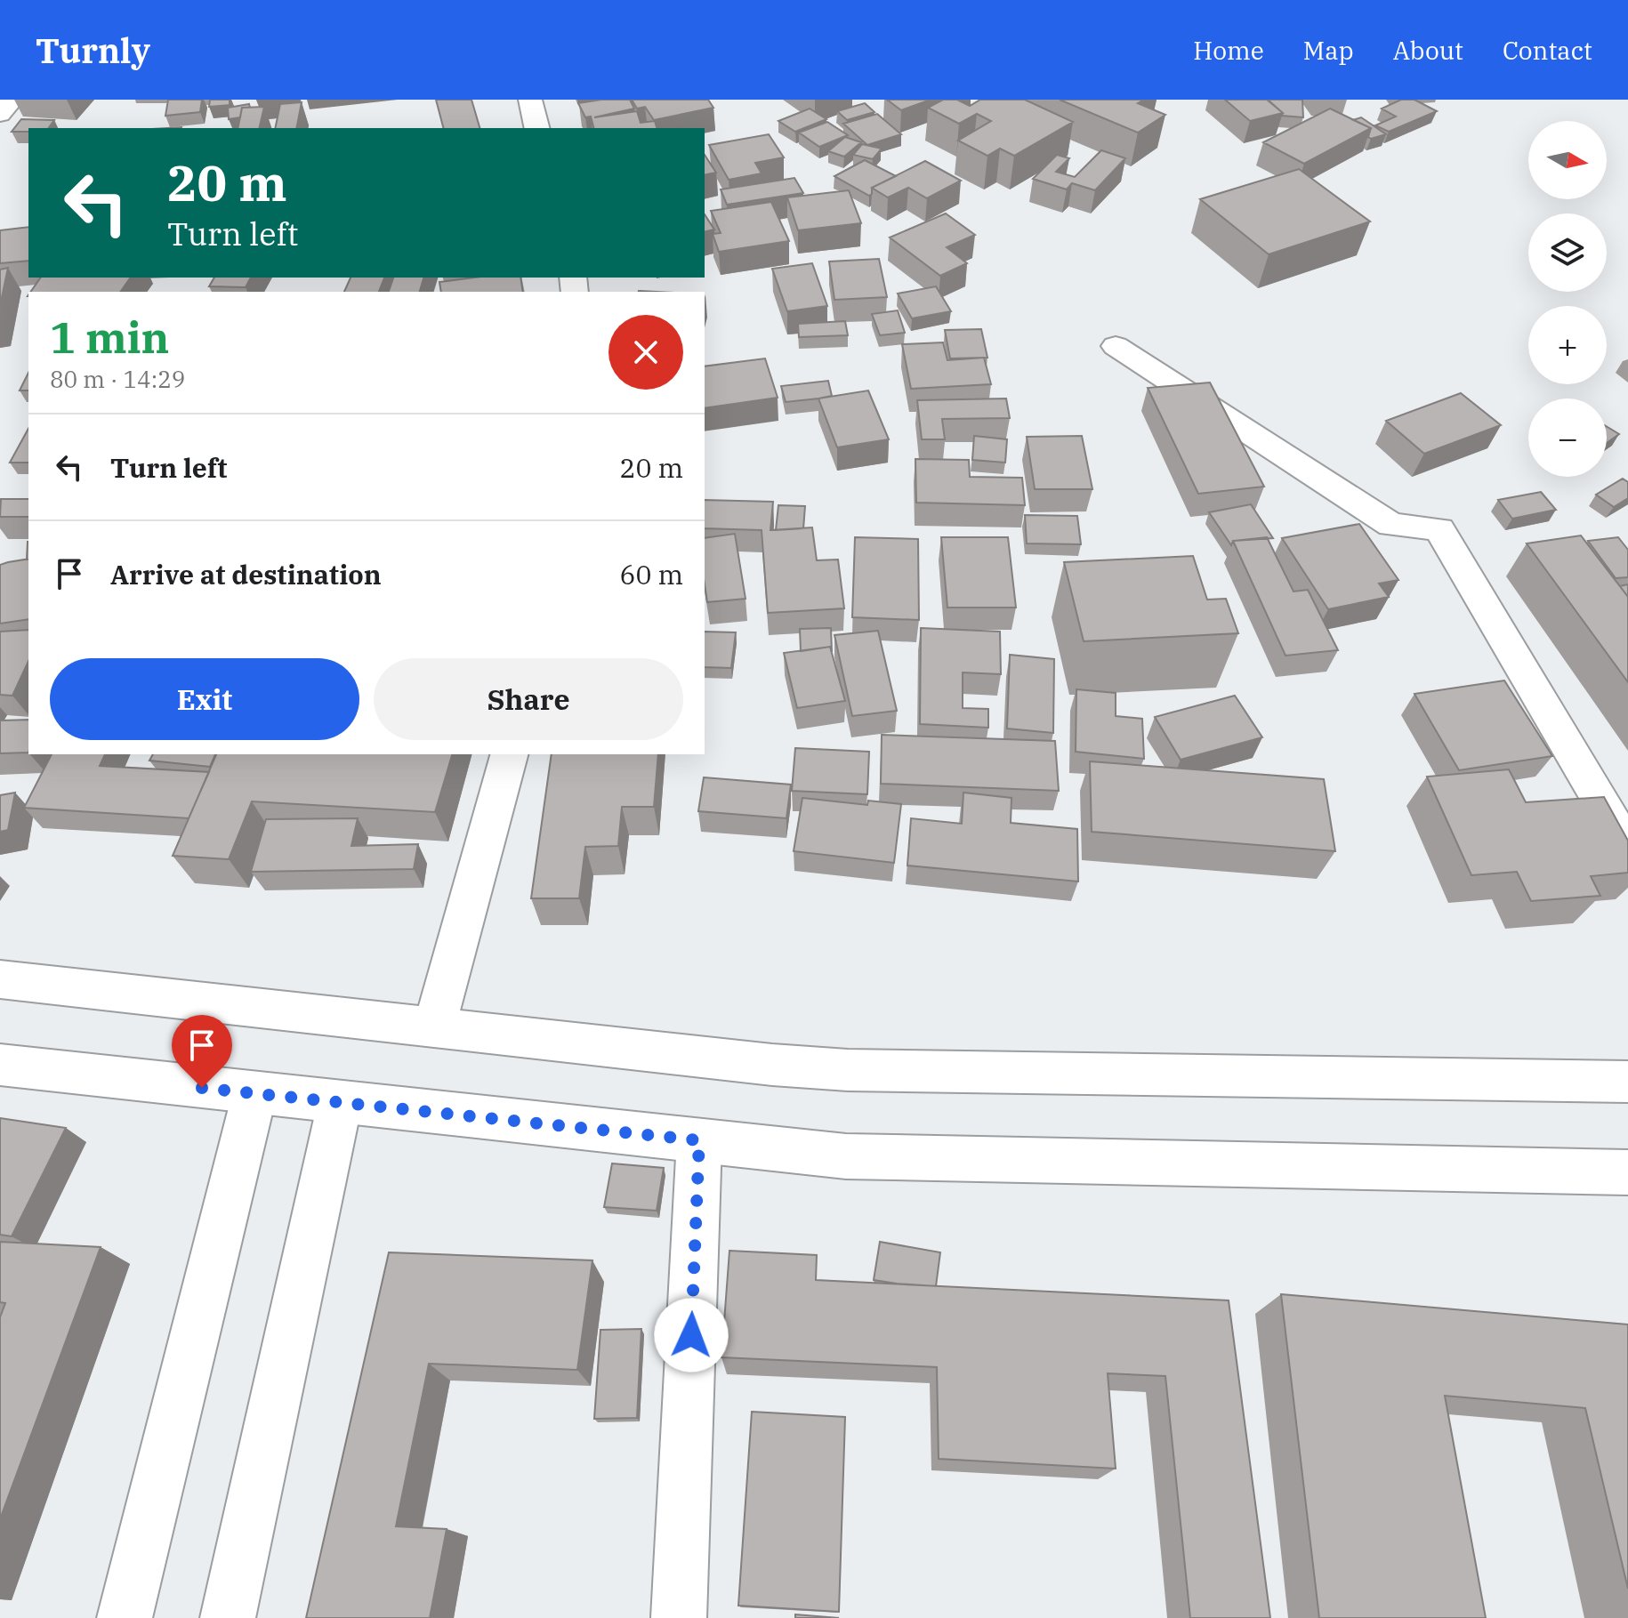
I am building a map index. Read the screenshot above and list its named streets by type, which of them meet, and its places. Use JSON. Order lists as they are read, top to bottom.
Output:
{
  "north": "right",
  "page": {
    "header": "Turnly",
    "nav": [
      "Home",
      "Map",
      "About",
      "Contact"
    ],
    "map_buttons": ["+", "−"],
    "turn": ["20 m", "Turn left"],
    "heading": ["1 min", "80 m · 14:29"],
    "list": [
      {
        "name": "Turn left",
        "value": "20 m"
      },
      {
        "name": "Arrive at destination",
        "value": "60 m"
      }
    ],
    "buttons": ["Exit", "Share"]
  }
}
